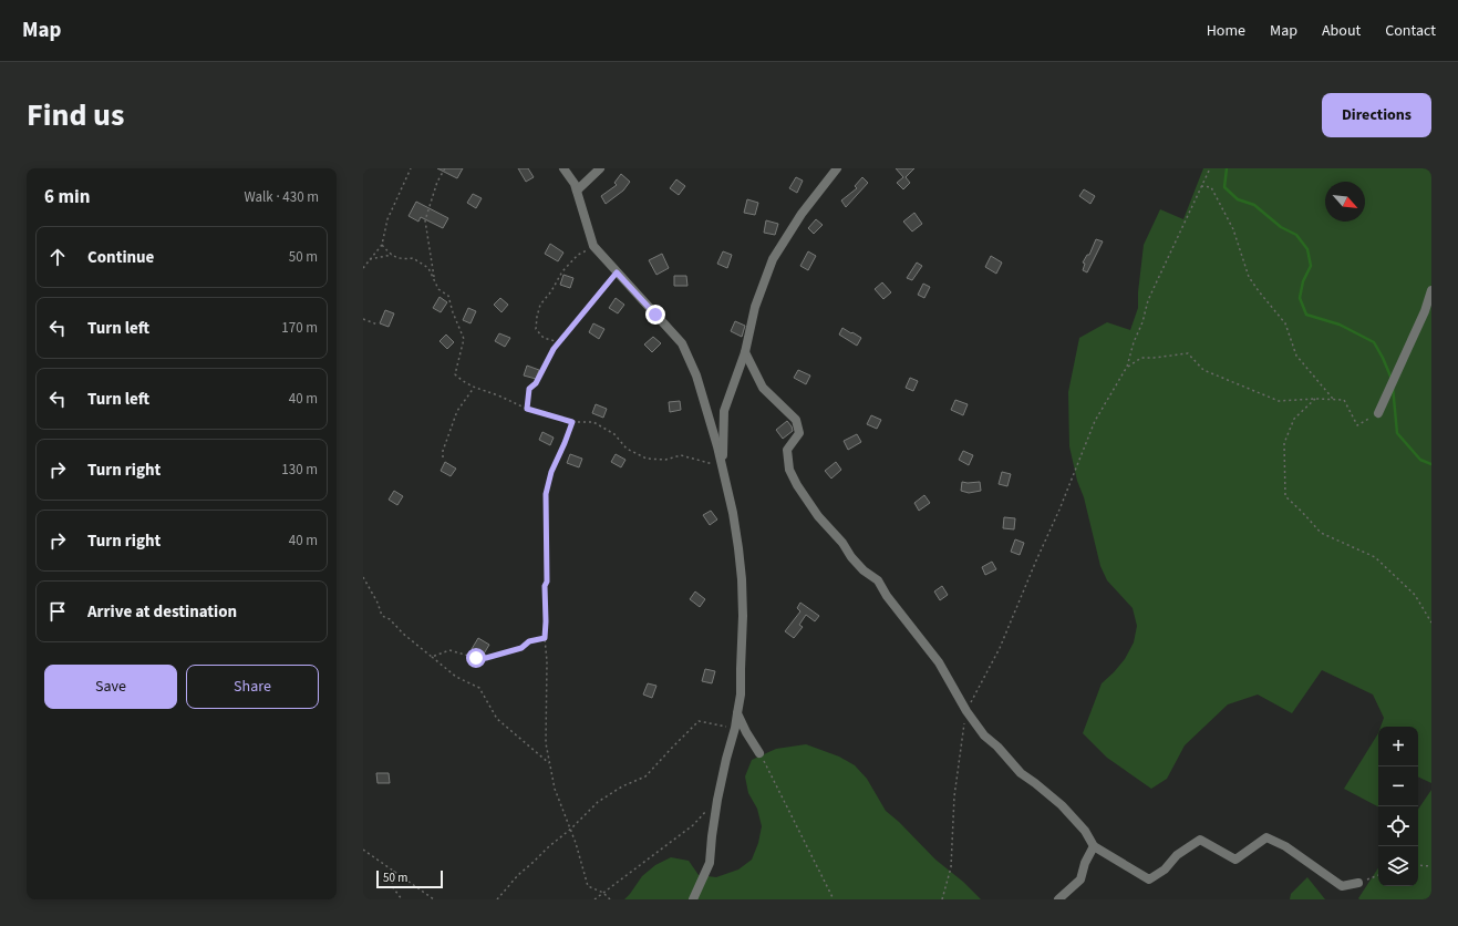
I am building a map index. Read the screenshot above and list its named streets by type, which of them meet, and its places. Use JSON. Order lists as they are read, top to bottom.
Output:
{
  "scale_bar": "50 m",
  "north": "bottom right",
  "page": {
    "header": "Map",
    "nav": [
      "Home",
      "Map",
      "About",
      "Contact"
    ],
    "title": "Find us",
    "buttons": [
      "Directions",
      ["Save", "Share"]
    ],
    "heading": ["6 min", "Walk · 430 m"],
    "list": [
      ["Continue", "50 m"],
      ["Turn left", "170 m"],
      ["Turn left", "40 m"],
      ["Turn right", "130 m"],
      ["Turn right", "40 m"],
      "Arrive at destination"
    ],
    "map_buttons": ["+", "−"],
    "scale": "50 m"
  }
}
